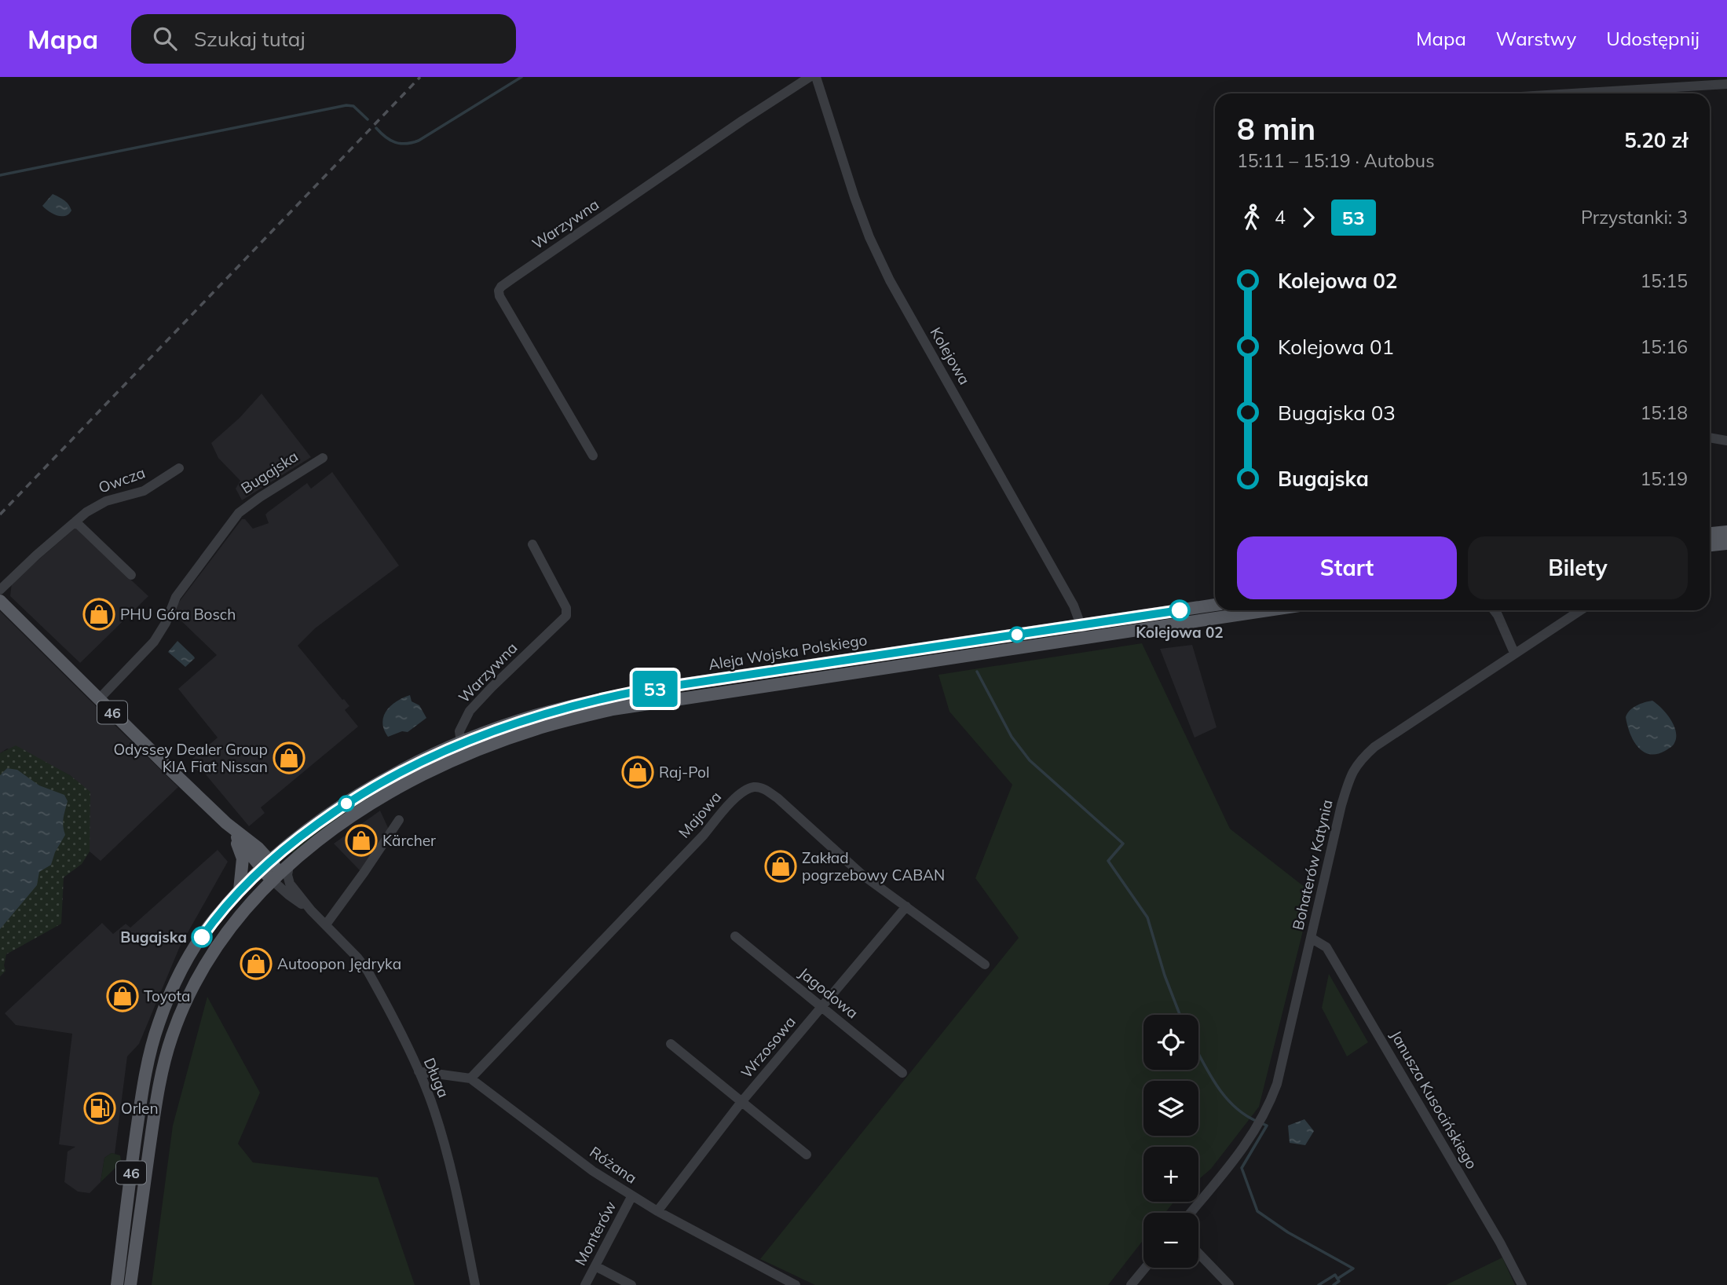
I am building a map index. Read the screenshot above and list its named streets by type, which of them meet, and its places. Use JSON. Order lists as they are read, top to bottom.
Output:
{
  "streets": {
    "main road": ["Aleja Wojska Polskiego", "46"],
    "street": [
      "Warzywna",
      "Kolejowa",
      "Bugajska",
      "Owcza",
      "Majowa",
      "Bohaterów Katynia",
      "Jagodowa",
      "Wrzosowa",
      "Długa",
      "Janusza Kusocińskiego",
      "Różana",
      "Monterów"
    ]
  },
  "crossings": [
    ["Warzywna", "Aleja Wojska Polskiego"],
    ["Kolejowa", "Aleja Wojska Polskiego"],
    ["Bugajska", "46"],
    ["Aleja Wojska Polskiego", "46"],
    ["Aleja Wojska Polskiego", "Długa"],
    ["Majowa", "Wrzosowa"],
    ["Majowa", "Różana"],
    ["Bohaterów Katynia", "Janusza Kusocińskiego"],
    ["Jagodowa", "Wrzosowa"],
    ["Wrzosowa", "Różana"],
    ["Długa", "Różana"],
    ["Różana", "Monterów"]
  ],
  "places": {
    "other": ["Kolejowa 02", "Bugajska"],
    "shop": [
      "PHU Góra Bosch",
      "Odyssey Dealer Group KIA Fiat Nissan",
      "Raj-Pol",
      "Kärcher",
      "Zakład pogrzebowy CABAN",
      "Autoopon Jędryka",
      "Toyota"
    ],
    "fuel station": ["Orlen"]
  },
  "lines": ["bus line 53"],
  "page": {
    "header": "Mapa",
    "search": "Szukaj tutaj",
    "nav": ["Mapa", "Warstwy", "Udostępnij"],
    "on_map": "53",
    "heading": ["8 min", "15:11 – 15:19 · Autobus", "5.20 zł"],
    "legs": ["4", "53", "Przystanki: 3"],
    "list": [
      {
        "name": "Kolejowa 02",
        "value": "15:15"
      },
      {
        "name": "Kolejowa 01",
        "value": "15:16"
      },
      {
        "name": "Bugajska 03",
        "value": "15:18"
      },
      {
        "name": "Bugajska",
        "value": "15:19"
      }
    ],
    "buttons": ["Start", "Bilety"],
    "map_buttons": ["+", "−"]
  }
}
